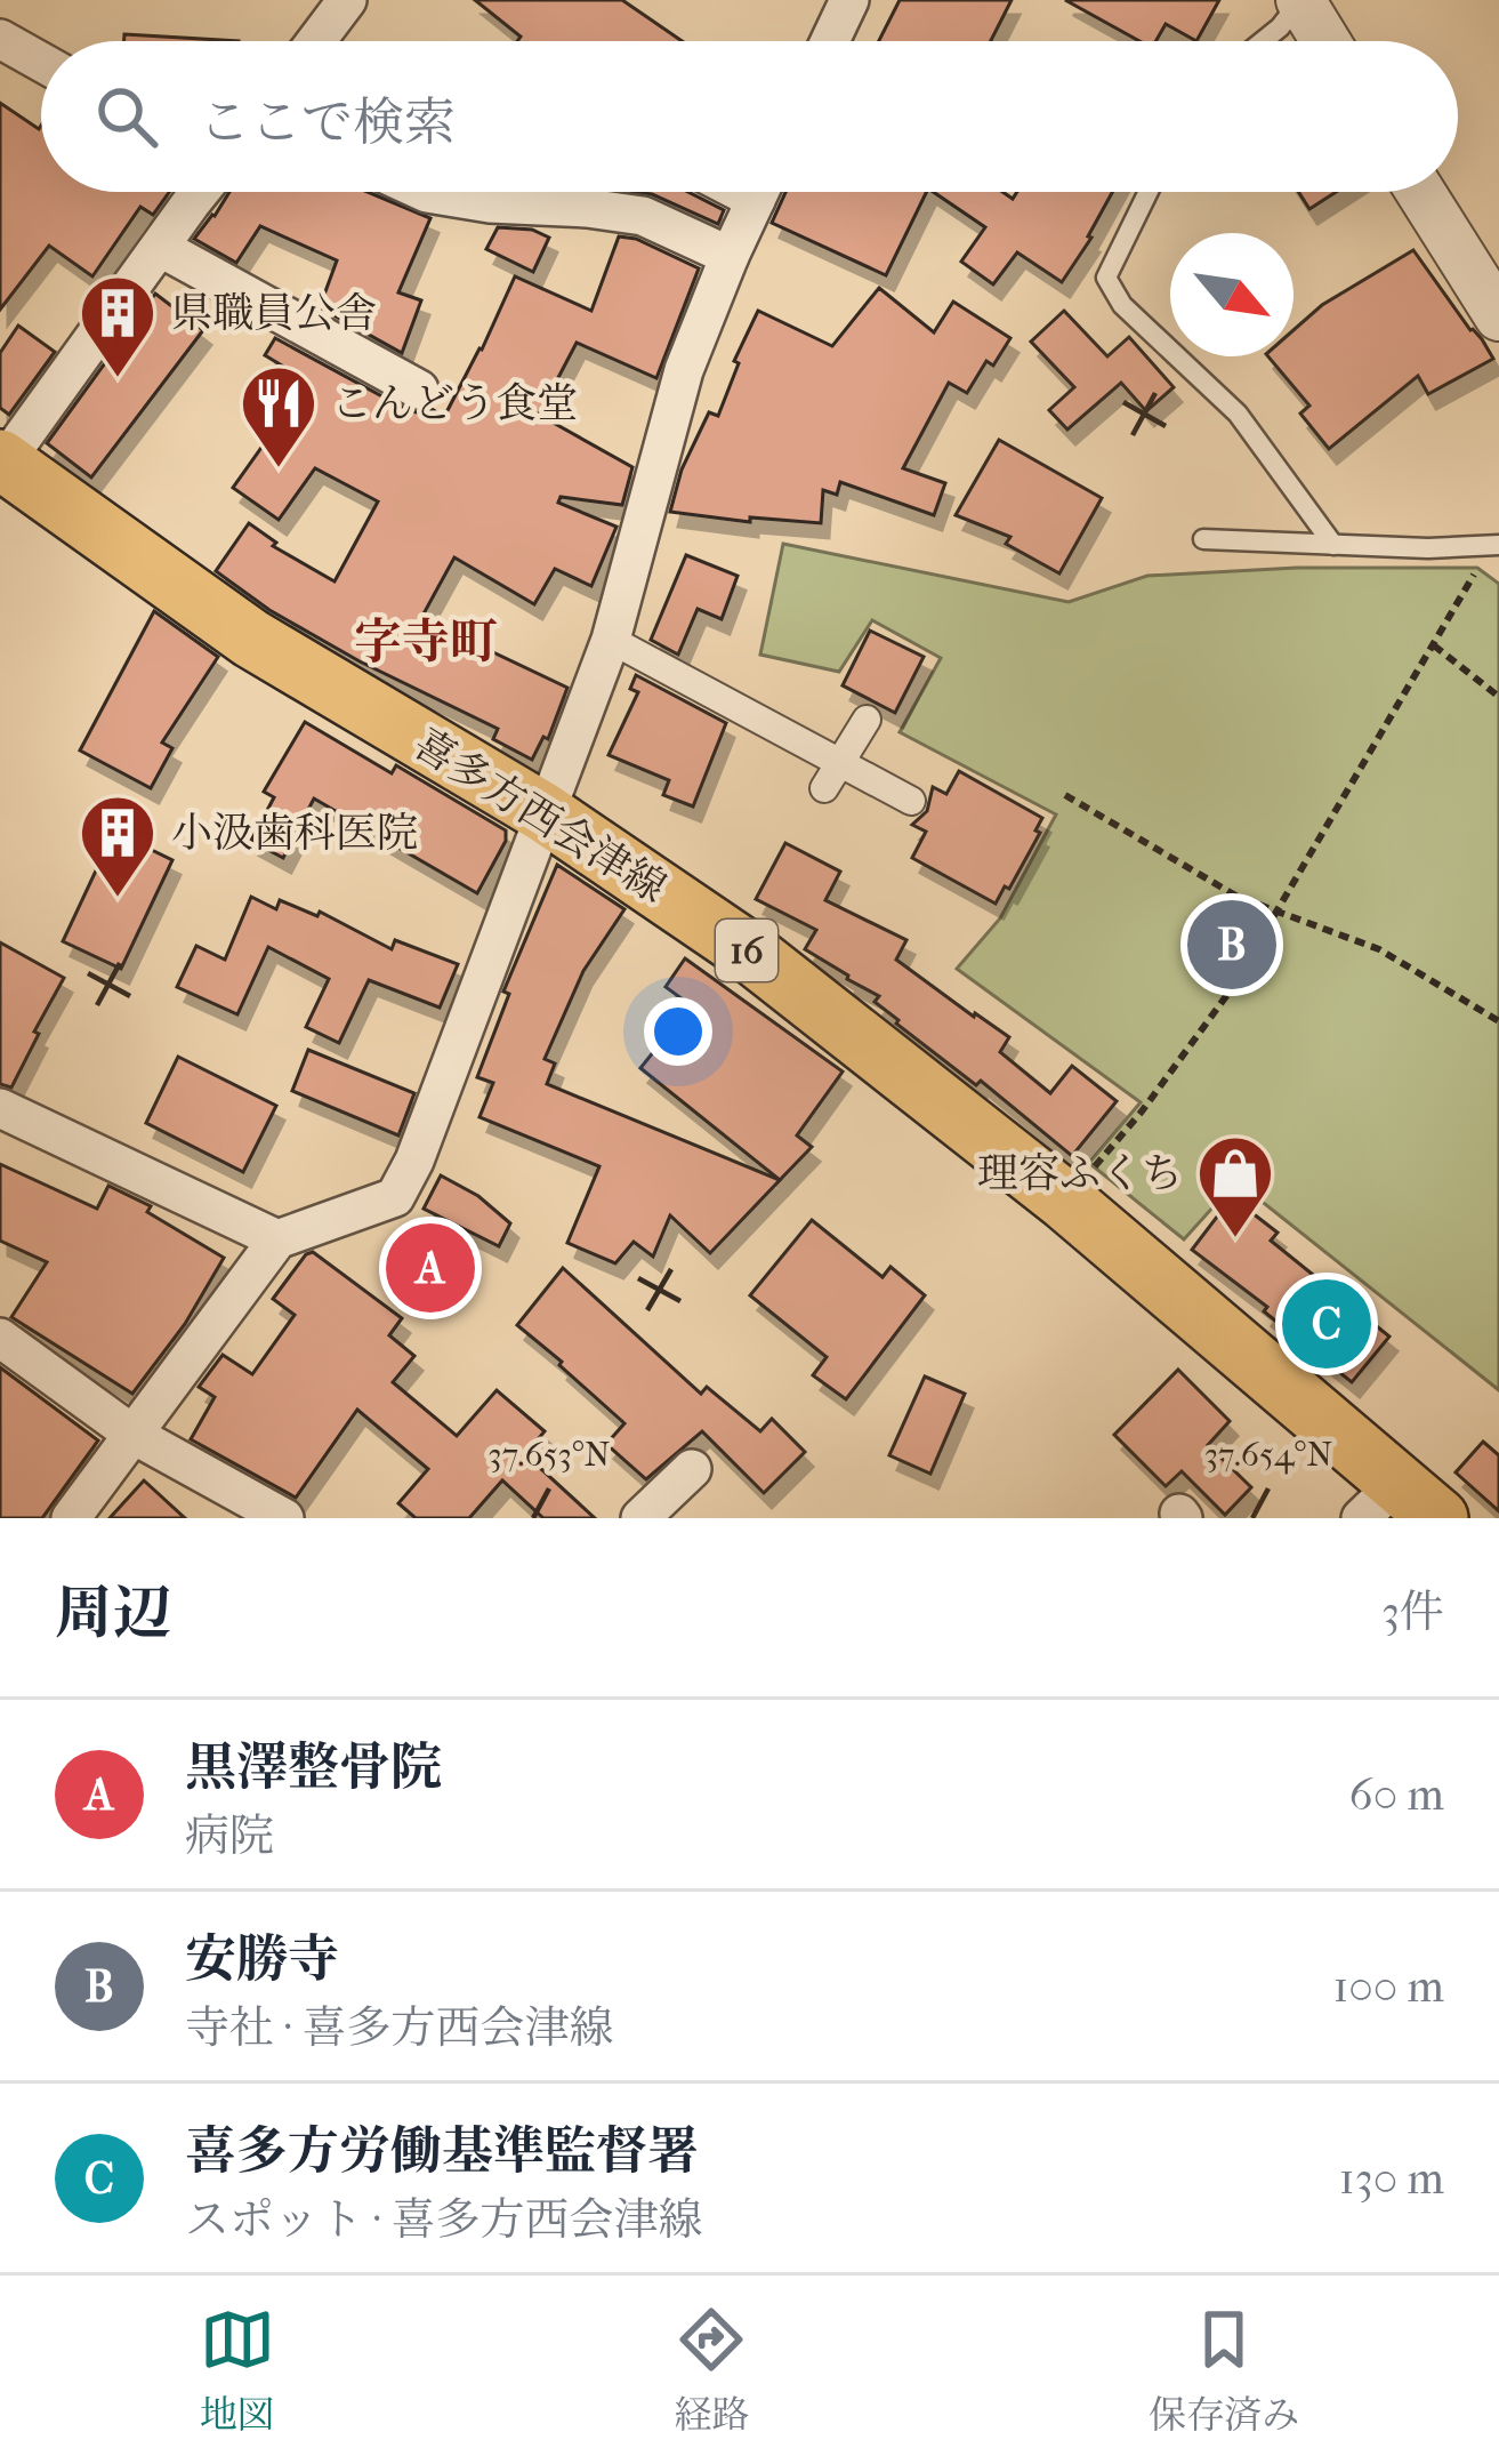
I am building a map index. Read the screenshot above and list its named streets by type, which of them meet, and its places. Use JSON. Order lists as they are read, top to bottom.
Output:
{
  "streets": {
    "main road": ["喜多方西会津線", "16"]
  },
  "districts": ["字寺町"],
  "places": {
    "building": ["県職員公舎", "小汲歯科医院"],
    "restaurant": ["こんどう食堂"],
    "shop": ["理容ふくち"]
  },
  "north": "bottom right",
  "page": {
    "search": "ここで検索",
    "pins": ["B", "A", "C"],
    "heading": ["周辺", "3件"],
    "list": [
      {
        "mark": "A",
        "name": "黒澤整骨院",
        "note": "病院",
        "value": "60 m"
      },
      {
        "mark": "B",
        "name": "安勝寺",
        "note": "寺社 · 喜多方西会津線",
        "value": "100 m"
      },
      {
        "mark": "C",
        "name": "喜多方労働基準監督署",
        "note": "スポット · 喜多方西会津線",
        "value": "130 m"
      }
    ],
    "nav": ["地図", "経路", "保存済み"]
  },
  "coordinates": ["37.653°N", "37.654°N"]
}
